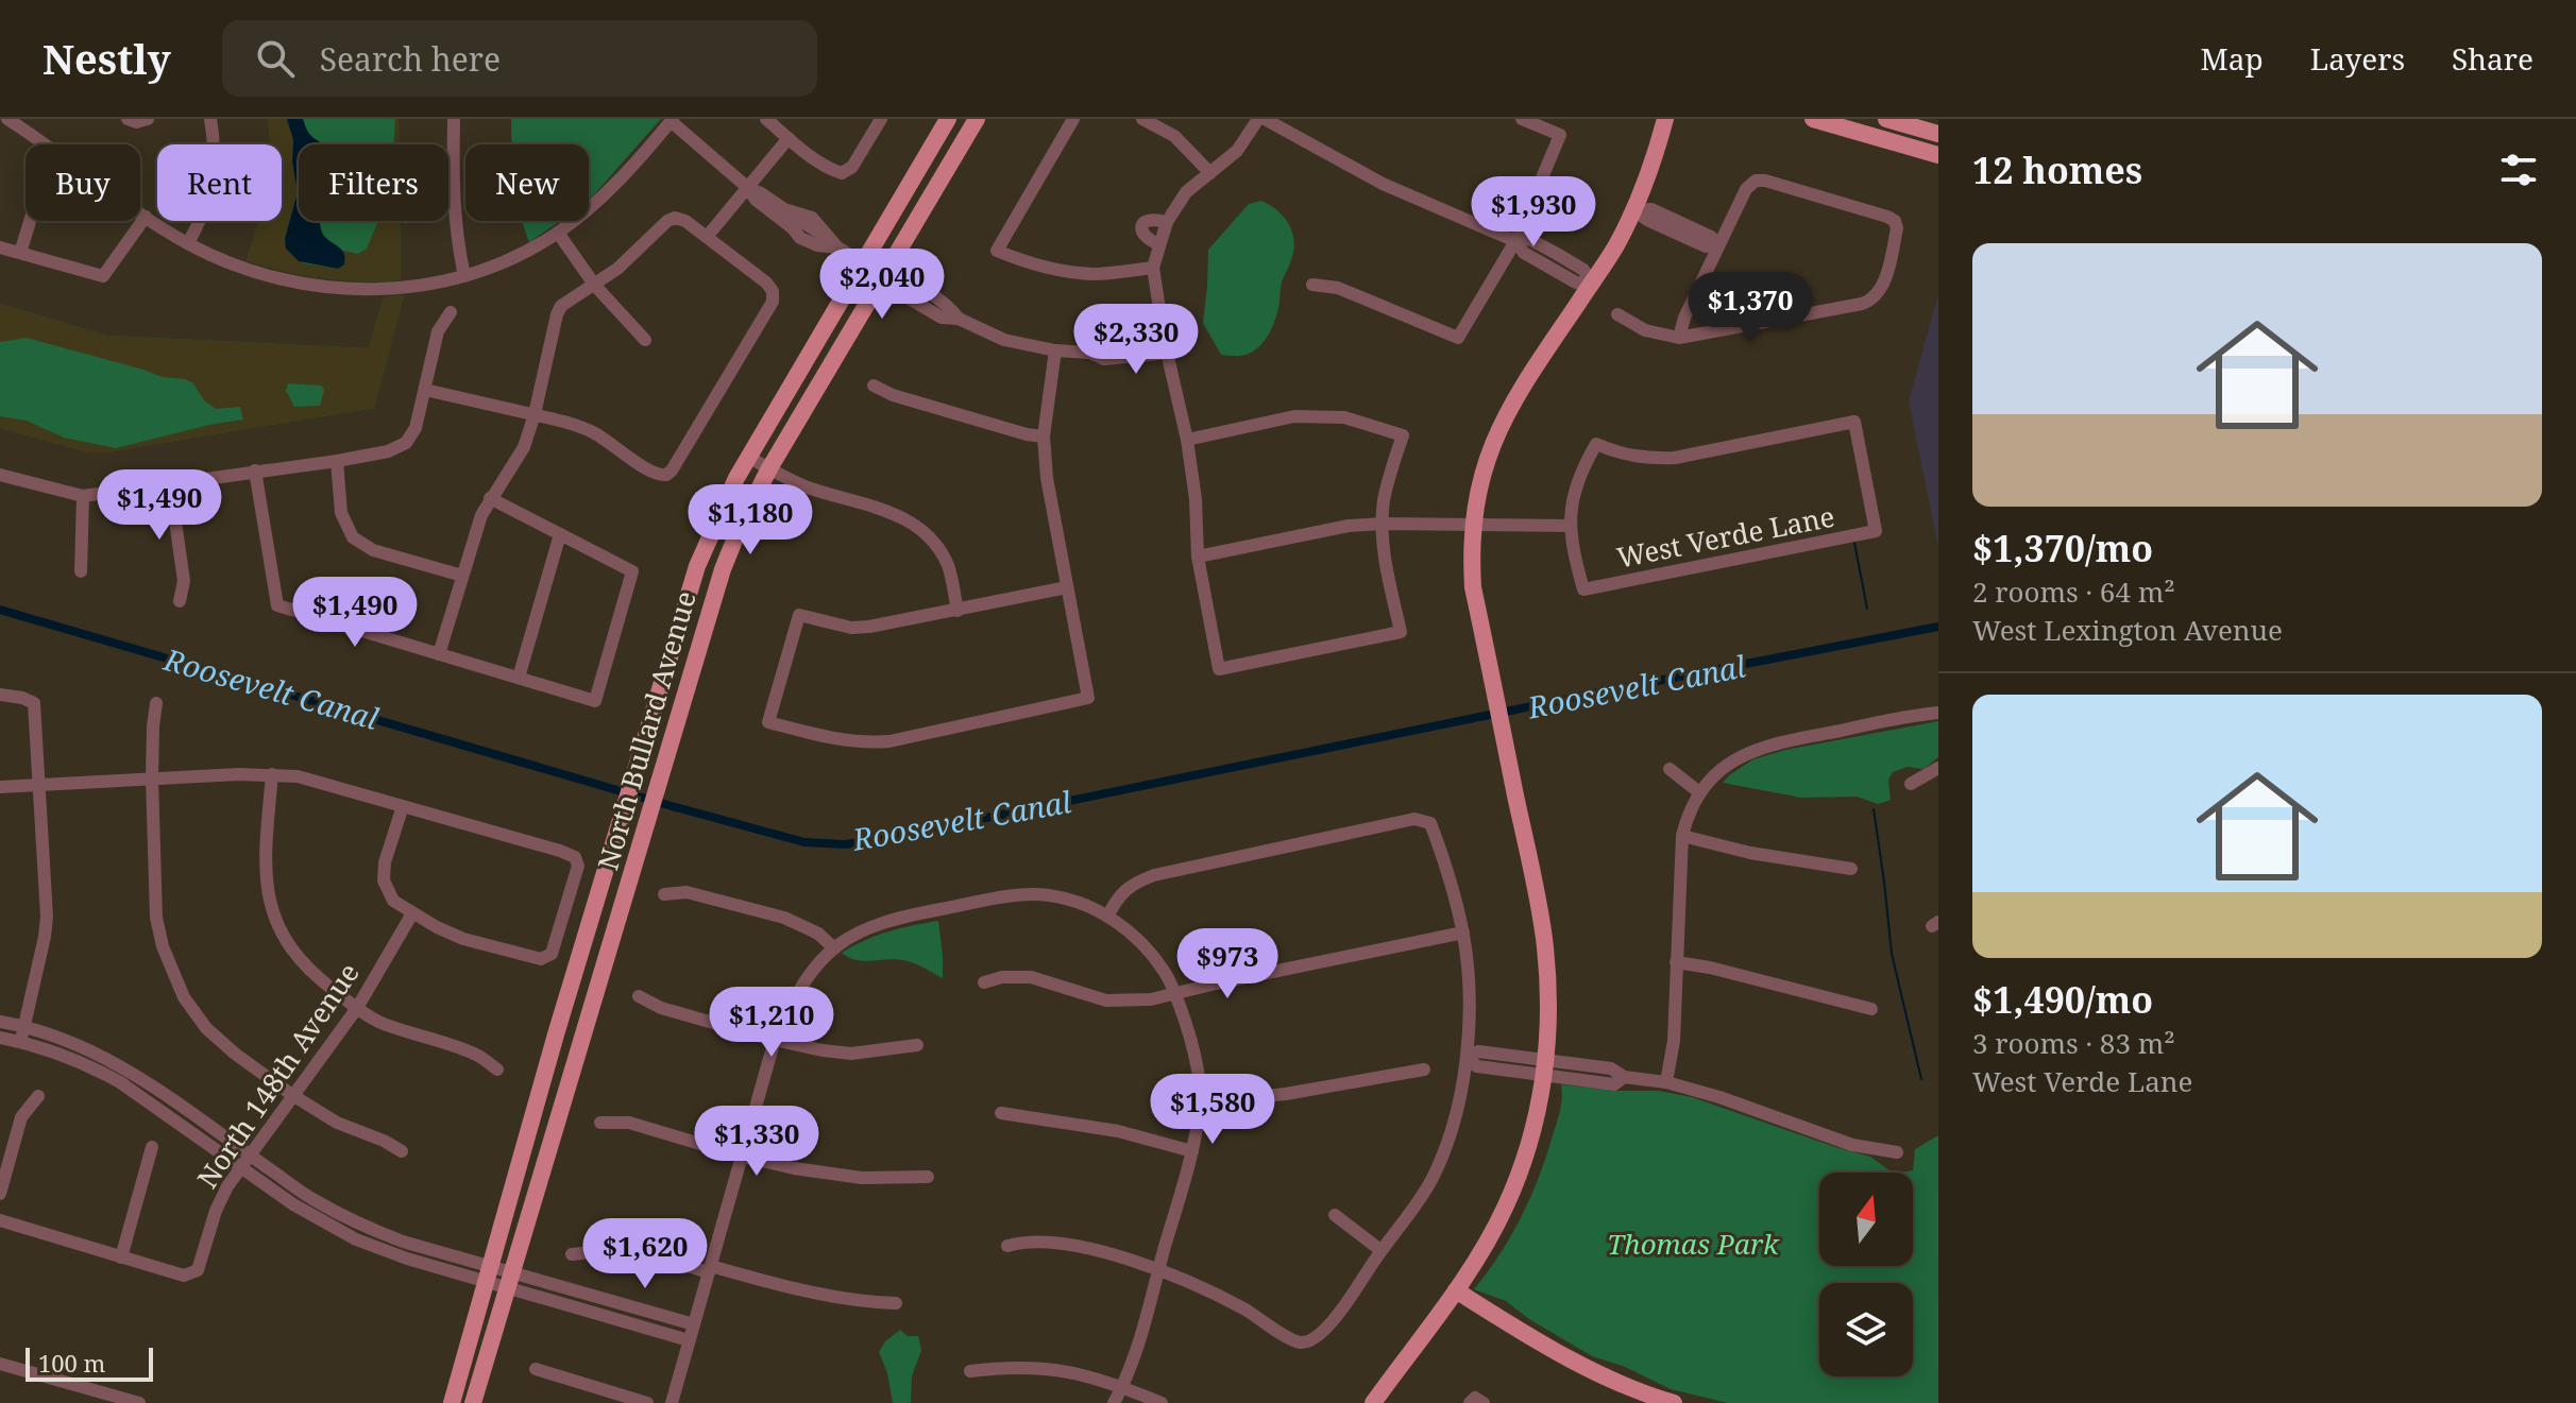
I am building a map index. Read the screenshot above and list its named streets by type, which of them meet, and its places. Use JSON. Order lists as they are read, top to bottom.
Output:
{
  "streets": {
    "main road": ["North Bullard Avenue"],
    "street": ["West Verde Lane", "North 148th Avenue"]
  },
  "water": ["Roosevelt Canal"],
  "parks": ["Thomas Park"],
  "scale_bar": "100 m",
  "north": "top",
  "page": {
    "header": "Nestly",
    "search": "Search here",
    "nav": ["Map", "Layers", "Share"],
    "heading": "12 homes",
    "chip": [
      "Buy",
      "Rent",
      "Filters",
      "New"
    ],
    "price": [
      "$1,930",
      "$2,040",
      "$1,370",
      "$2,330",
      "$1,490",
      "$1,180",
      "$1,490",
      "$973",
      "$1,210",
      "$1,580",
      "$1,330",
      "$1,620"
    ],
    "list": [
      {
        "name": "$1,370/mo",
        "note": "2 rooms · 64 m² · West Lexington Avenue"
      },
      {
        "name": "$1,490/mo",
        "note": "3 rooms · 83 m² · West Verde Lane"
      }
    ],
    "scale": "100 m"
  }
}
